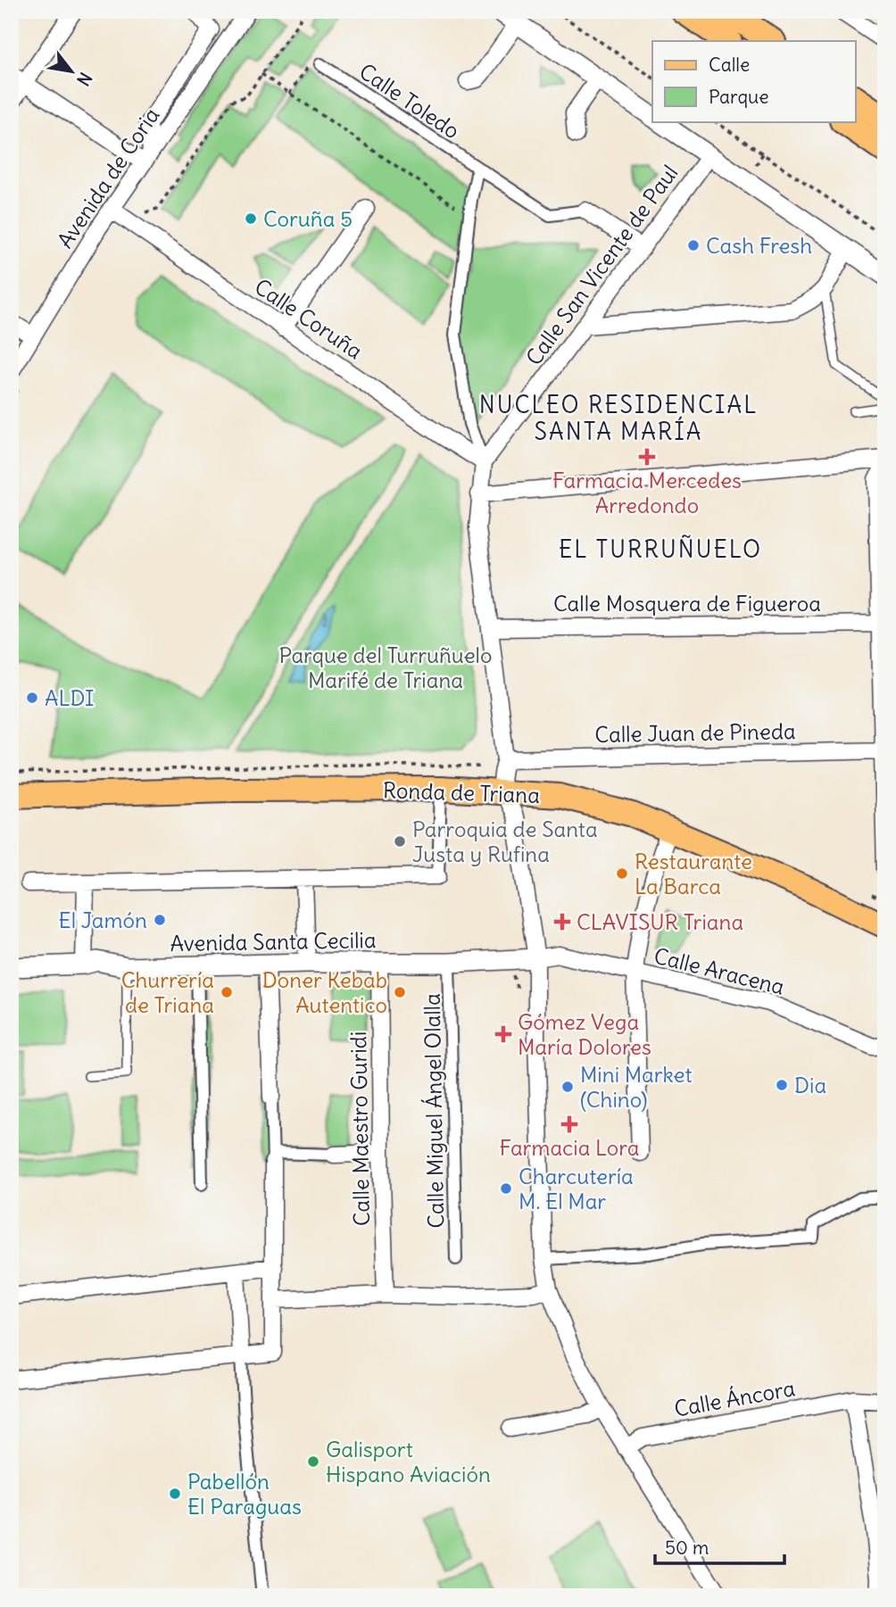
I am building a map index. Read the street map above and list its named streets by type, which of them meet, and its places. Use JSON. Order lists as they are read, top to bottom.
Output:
{
  "streets": {
    "main road": ["Ronda de Triana"],
    "street": [
      "Calle Toledo",
      "Avenida de Coria",
      "Calle San Vicente de Paul",
      "Calle Coruña",
      "Calle Mosquera de Figueroa",
      "Calle Juan de Pineda",
      "Avenida Santa Cecilia",
      "Calle Aracena",
      "Calle Miguel Ángel Olalla",
      "Calle Maestro Guridi",
      "Calle Áncora"
    ]
  },
  "crossings": [
    ["Avenida de Coria", "Calle Coruña"],
    ["Calle San Vicente de Paul", "Calle Coruña"],
    ["Avenida Santa Cecilia", "Calle Aracena"],
    ["Avenida Santa Cecilia", "Calle Miguel Ángel Olalla"],
    ["Avenida Santa Cecilia", "Calle Maestro Guridi"]
  ],
  "districts": ["NUCLEO RESIDENCIAL SANTA MARÍA", "EL TURRUÑUELO"],
  "parks": ["Parque del Turruñuelo Marifé de Triana"],
  "places": {
    "other": [
      "Coruña 5",
      "Cash Fresh",
      "ALDI",
      "Parroquia de Santa Justa y Rufina",
      "Restaurante La Barca",
      "El Jamón",
      "Churrería de Triana",
      "Doner Kebab Autentico",
      "Dia",
      "Mini Market (Chino)",
      "Charcutería M. El Mar",
      "Galisport Hispano Aviación",
      "Pabellón El Paraguas"
    ],
    "health": [
      "Farmacia Mercedes Arredondo",
      "CLAVISUR Triana",
      "Gómez Vega María Dolores",
      "Farmacia Lora"
    ]
  },
  "legend": ["Calle", "Parque"],
  "scale_bar": "50 m",
  "north": "bottom right"
}
